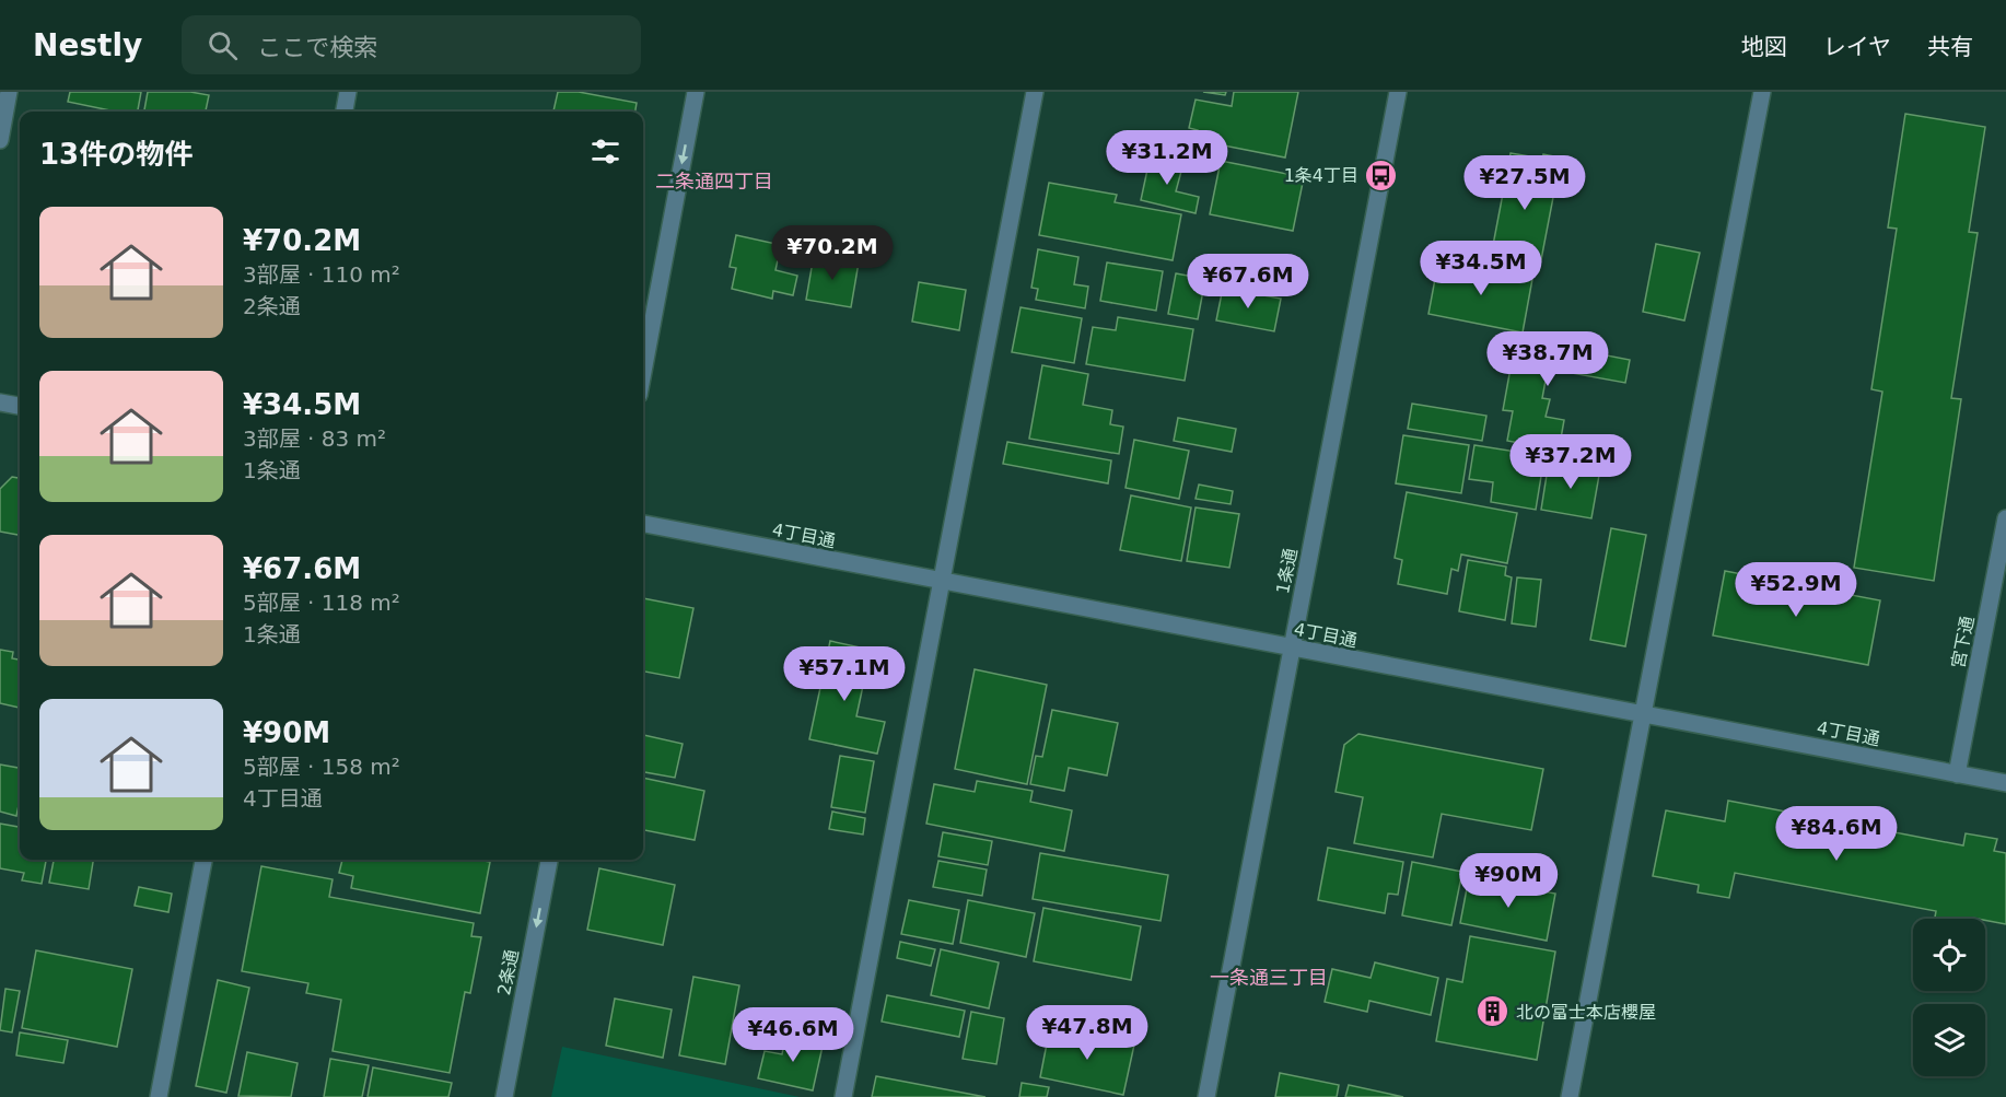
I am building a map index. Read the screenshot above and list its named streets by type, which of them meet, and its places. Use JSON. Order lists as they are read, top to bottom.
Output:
{
  "streets": {
    "street": [
      "4丁目通",
      "1条通",
      "宮下通",
      "2条通"
    ]
  },
  "crossings": [
    ["4丁目通", "1条通"],
    ["4丁目通", "宮下通"]
  ],
  "one_way": ["2条通"],
  "districts": ["二条通四丁目", "一条通三丁目"],
  "places": {
    "bus stop": ["1条4丁目"],
    "building": ["北の富士本店櫻屋"]
  },
  "page": {
    "header": "Nestly",
    "search": "ここで検索",
    "nav": ["地図", "レイヤ", "共有"],
    "heading": "13件の物件",
    "price": [
      "¥31.2M",
      "¥27.5M",
      "¥70.2M",
      "¥34.5M",
      "¥67.6M",
      "¥38.7M",
      "¥37.2M",
      "¥52.9M",
      "¥57.1M",
      "¥84.6M",
      "¥90M",
      "¥47.8M",
      "¥46.6M"
    ],
    "list": [
      {
        "name": "¥70.2M",
        "note": "3部屋 · 110 m² · 2条通"
      },
      {
        "name": "¥34.5M",
        "note": "3部屋 · 83 m² · 1条通"
      },
      {
        "name": "¥67.6M",
        "note": "5部屋 · 118 m² · 1条通"
      },
      {
        "name": "¥90M",
        "note": "5部屋 · 158 m² · 4丁目通"
      }
    ]
  }
}
